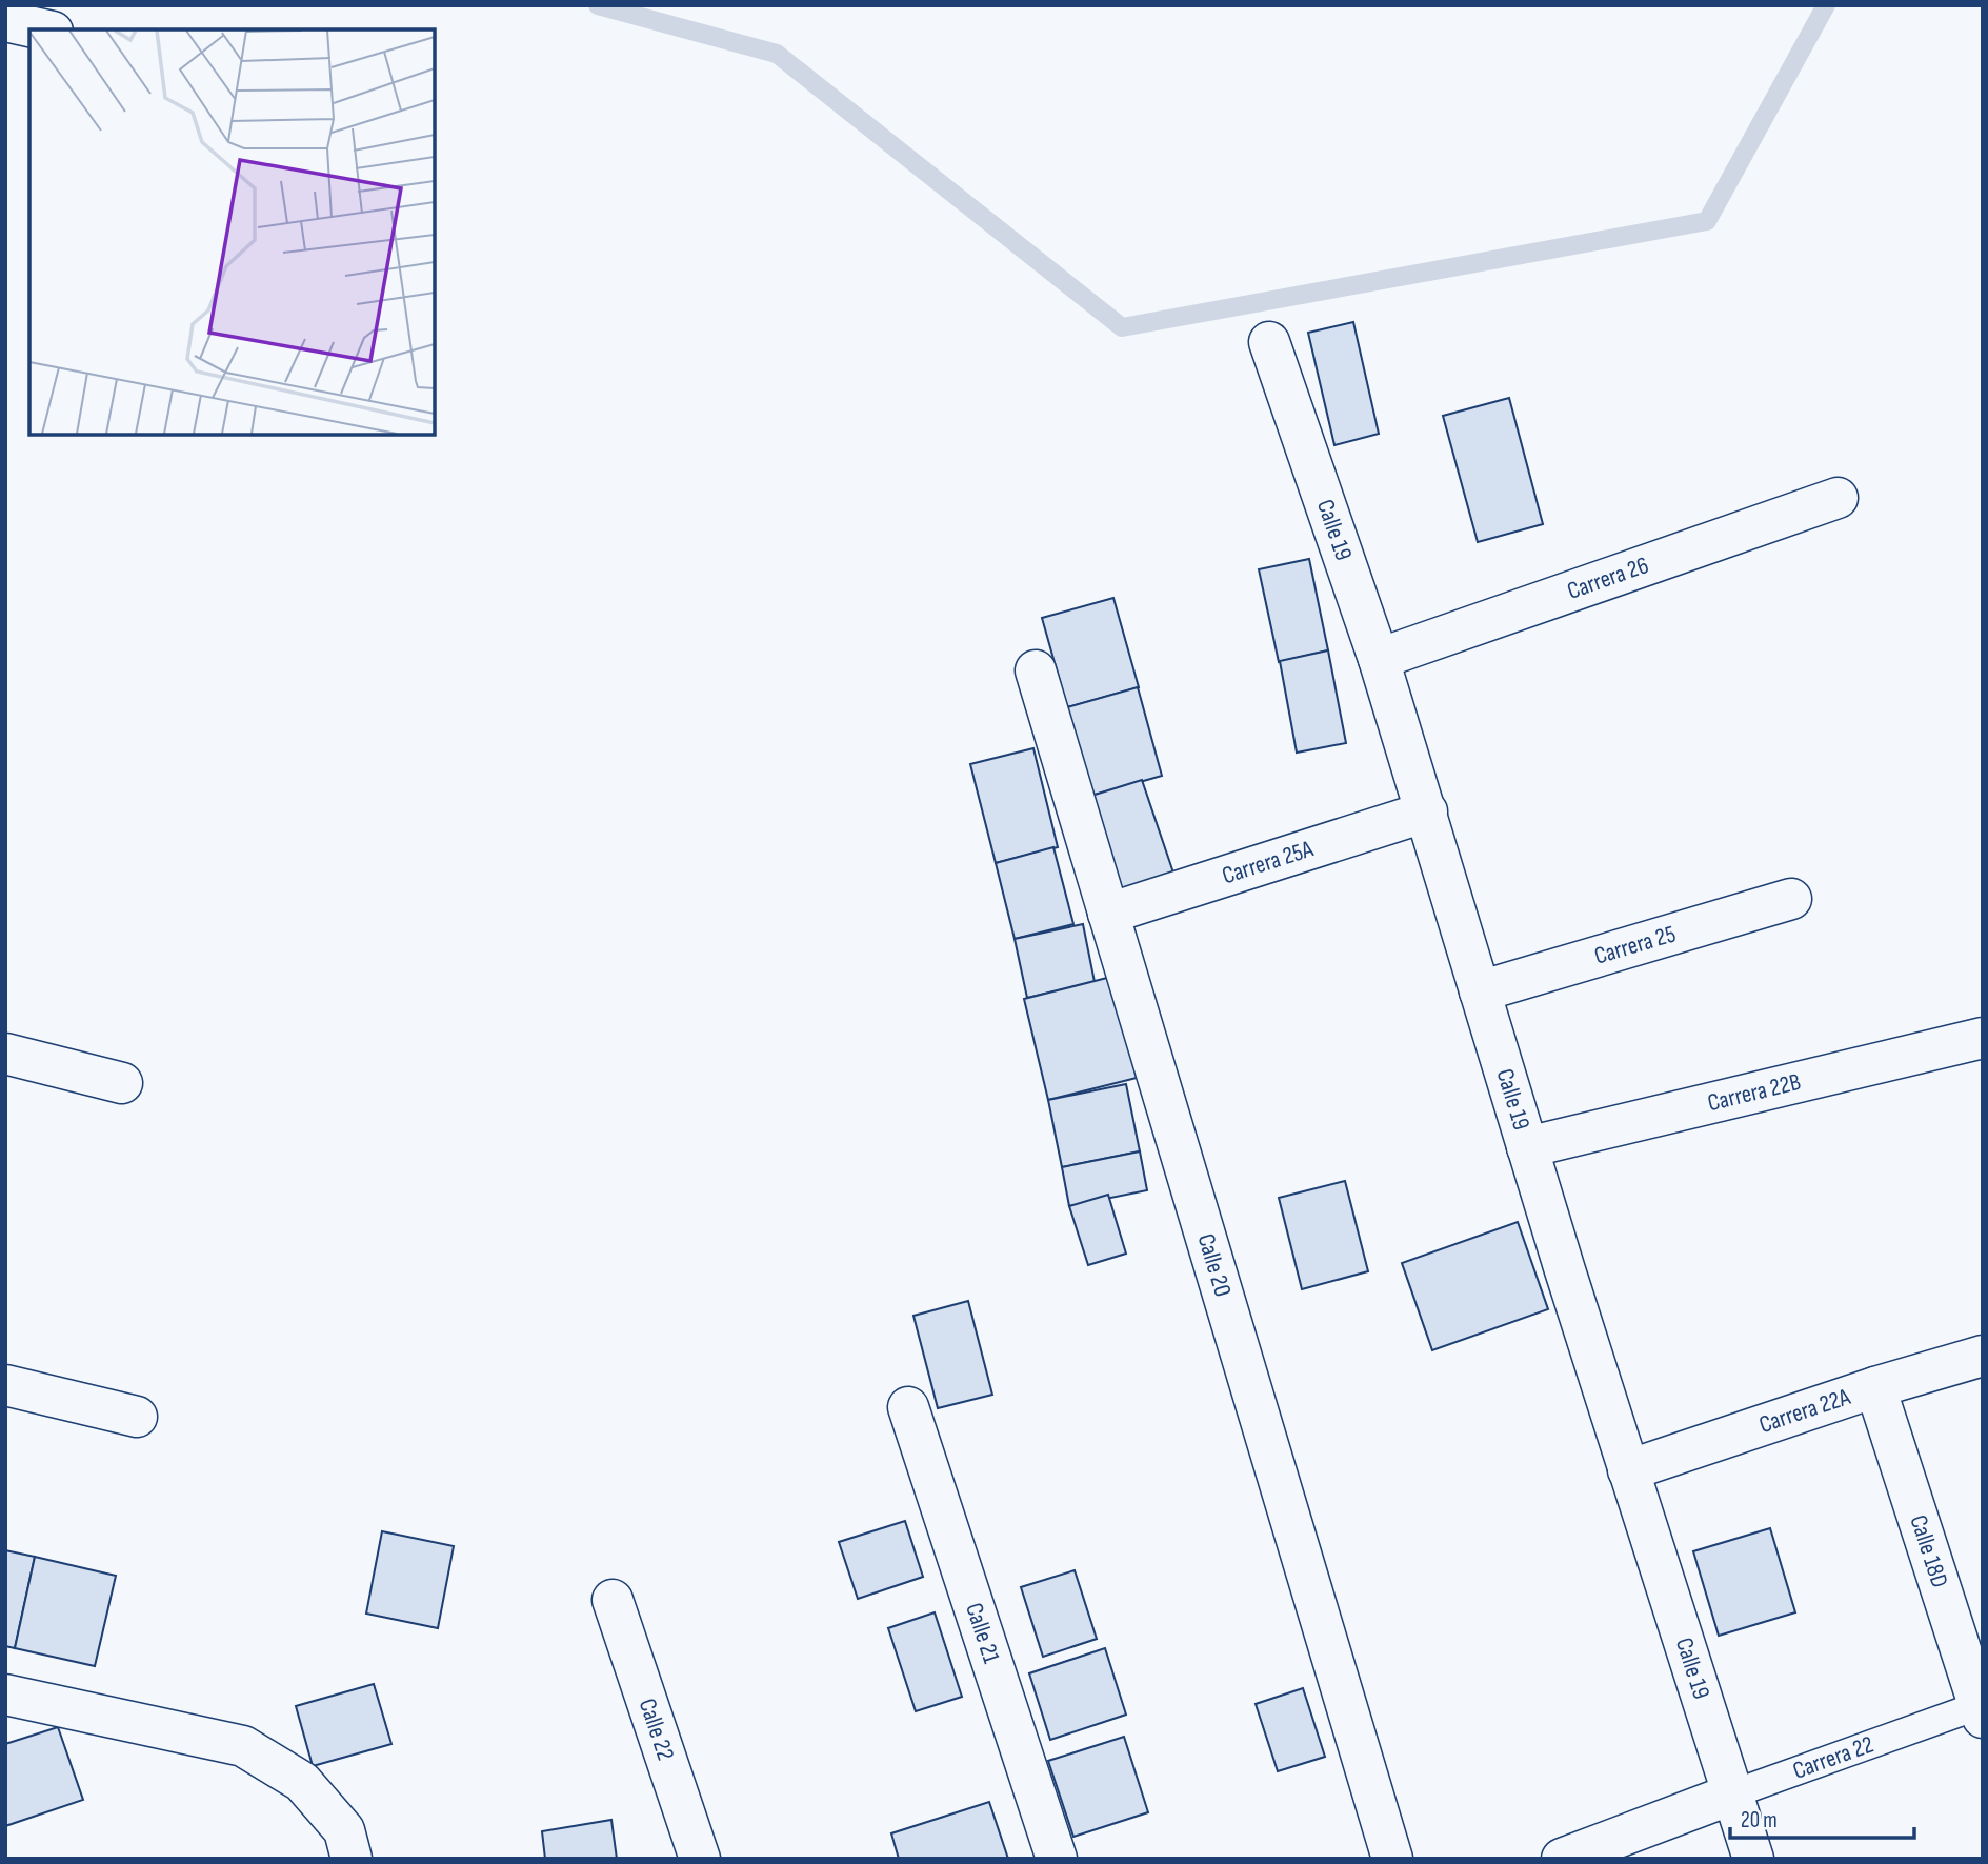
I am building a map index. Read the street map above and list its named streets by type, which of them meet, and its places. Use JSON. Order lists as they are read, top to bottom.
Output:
{
  "streets": {
    "street": [
      "Calle 19",
      "Carrera 26",
      "Carrera 25A",
      "Carrera 25",
      "Carrera 22B",
      "Calle 20",
      "Carrera 22A",
      "Calle 18D",
      "Calle 21",
      "Calle 22",
      "Carrera 22"
    ]
  },
  "crossings": [
    ["Calle 19", "Carrera 26"],
    ["Calle 19", "Carrera 25A"],
    ["Calle 19", "Carrera 25"],
    ["Calle 19", "Carrera 22B"],
    ["Calle 19", "Carrera 22A"],
    ["Calle 19", "Carrera 22"],
    ["Carrera 25A", "Calle 20"],
    ["Carrera 22A", "Calle 18D"],
    ["Calle 18D", "Carrera 22"]
  ],
  "scale_bar": "20 m"
}
